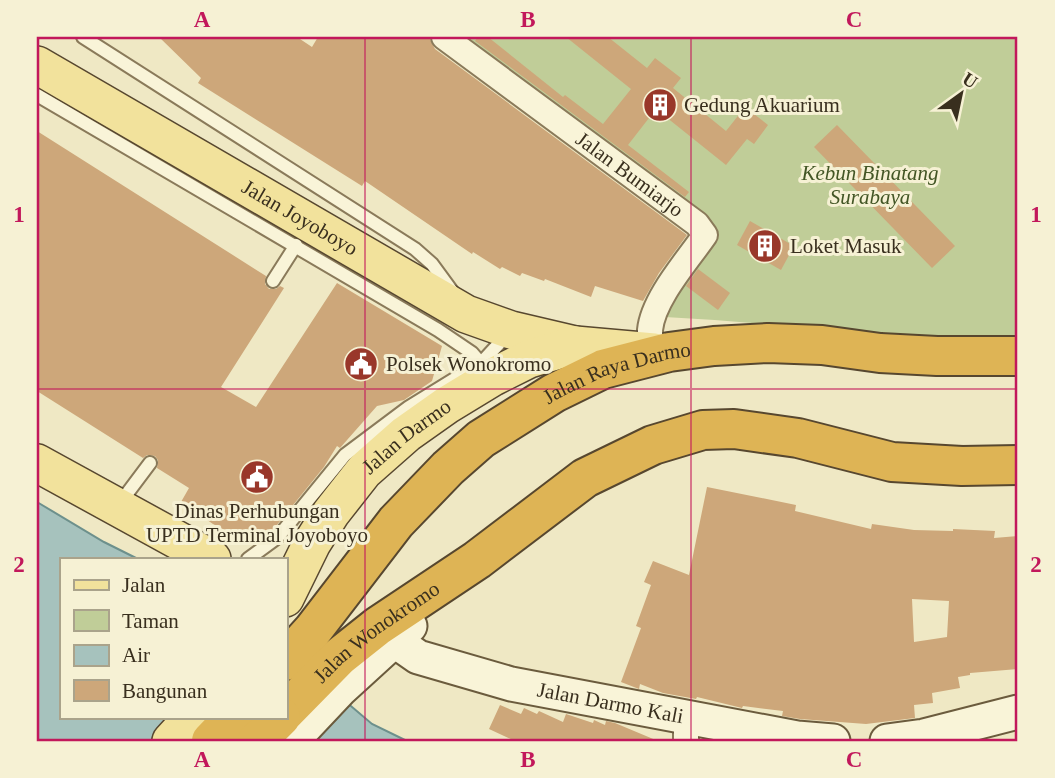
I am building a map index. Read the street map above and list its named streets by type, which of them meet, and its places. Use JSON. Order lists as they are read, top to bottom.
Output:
{
  "streets": {
    "highway": ["Jalan Raya Darmo", "Jalan Wonokromo"],
    "main road": ["Jalan Joyoboyo", "Jalan Darmo", "Jalan Darmo Kali"],
    "street": ["Jalan Bumiarjo"]
  },
  "crossings": [
    ["Jalan Bumiarjo", "Jalan Raya Darmo"],
    ["Jalan Bumiarjo", "Jalan Darmo"],
    ["Jalan Joyoboyo", "Jalan Darmo"],
    ["Jalan Raya Darmo", "Jalan Darmo"],
    ["Jalan Raya Darmo", "Jalan Wonokromo"]
  ],
  "parks": ["Kebun Binatang Surabaya"],
  "places": {
    "building": ["Gedung Akuarium", "Loket Masuk"],
    "public building": ["Polsek Wonokromo", "Dinas Perhubungan UPTD Terminal Joyoboyo"]
  },
  "legend": [
    "Jalan",
    "Taman",
    "Air",
    "Bangunan"
  ],
  "north": "top right",
  "grid": {
    "columns": ["A", "B", "C"],
    "rows": ["1", "2"]
  }
}
